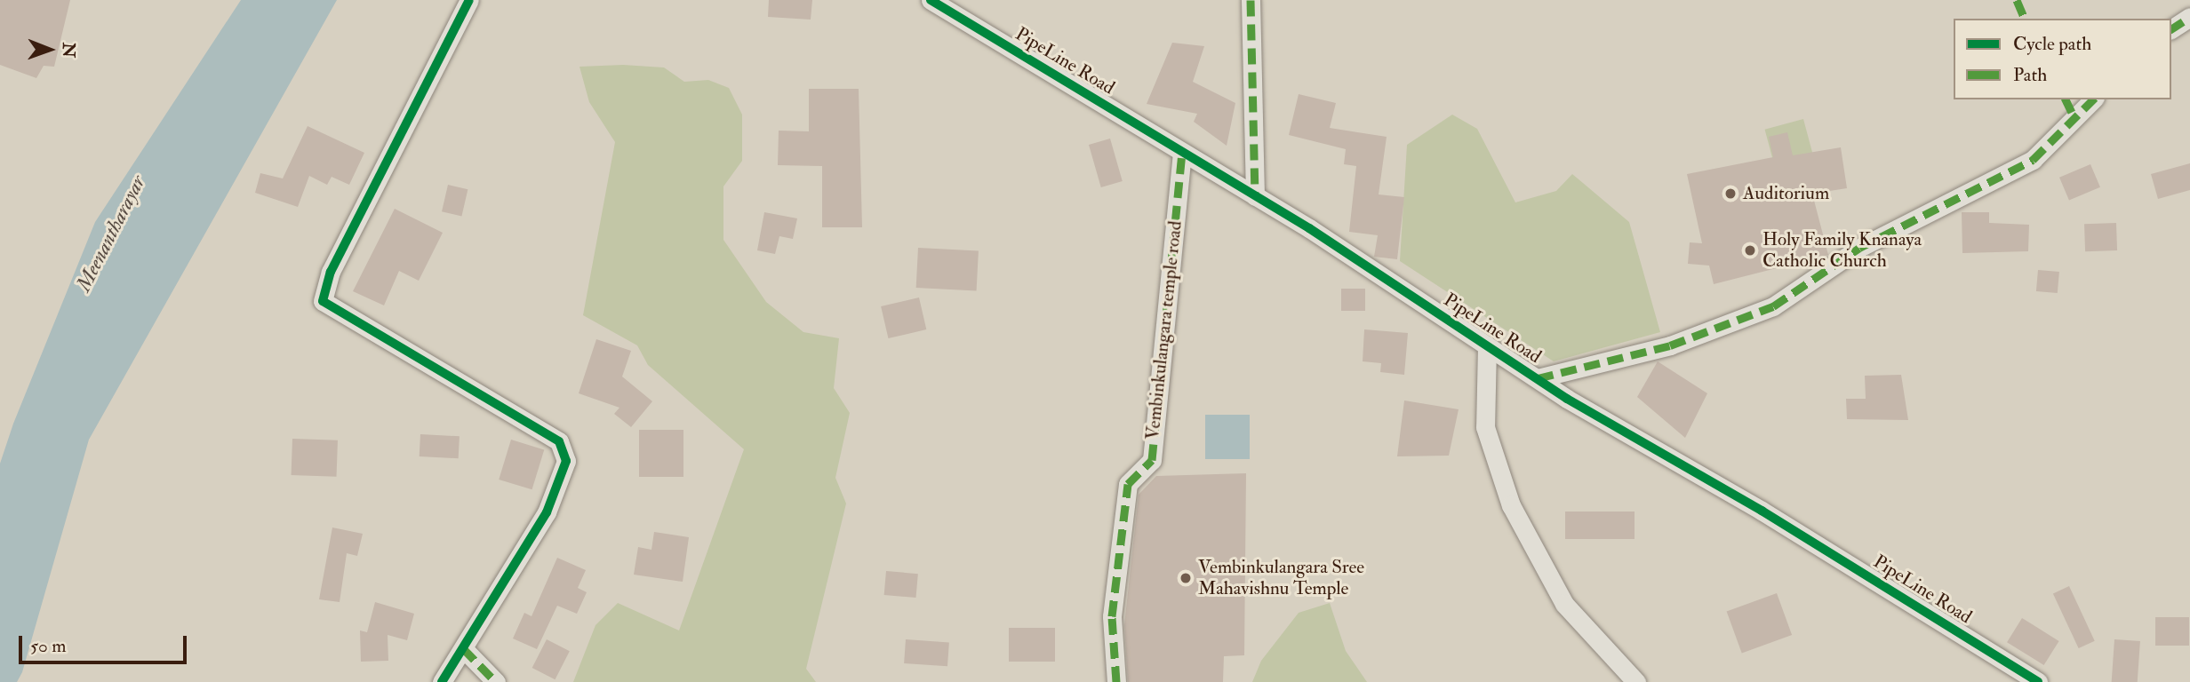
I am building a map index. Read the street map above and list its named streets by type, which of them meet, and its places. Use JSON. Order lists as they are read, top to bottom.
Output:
{
  "streets": {
    "street": ["PipeLine Road", "Vembinkulangara temple road"]
  },
  "crossings": [
    ["PipeLine Road", "Vembinkulangara temple road"]
  ],
  "water": ["Meenantharayar"],
  "places": ["Auditorium", "Holy Family Knanaya Catholic Church", "Vembinkulangara Sree Mahavishnu Temple"],
  "legend": ["Cycle path", "Path"],
  "scale_bar": "50 m",
  "north": "right"
}
